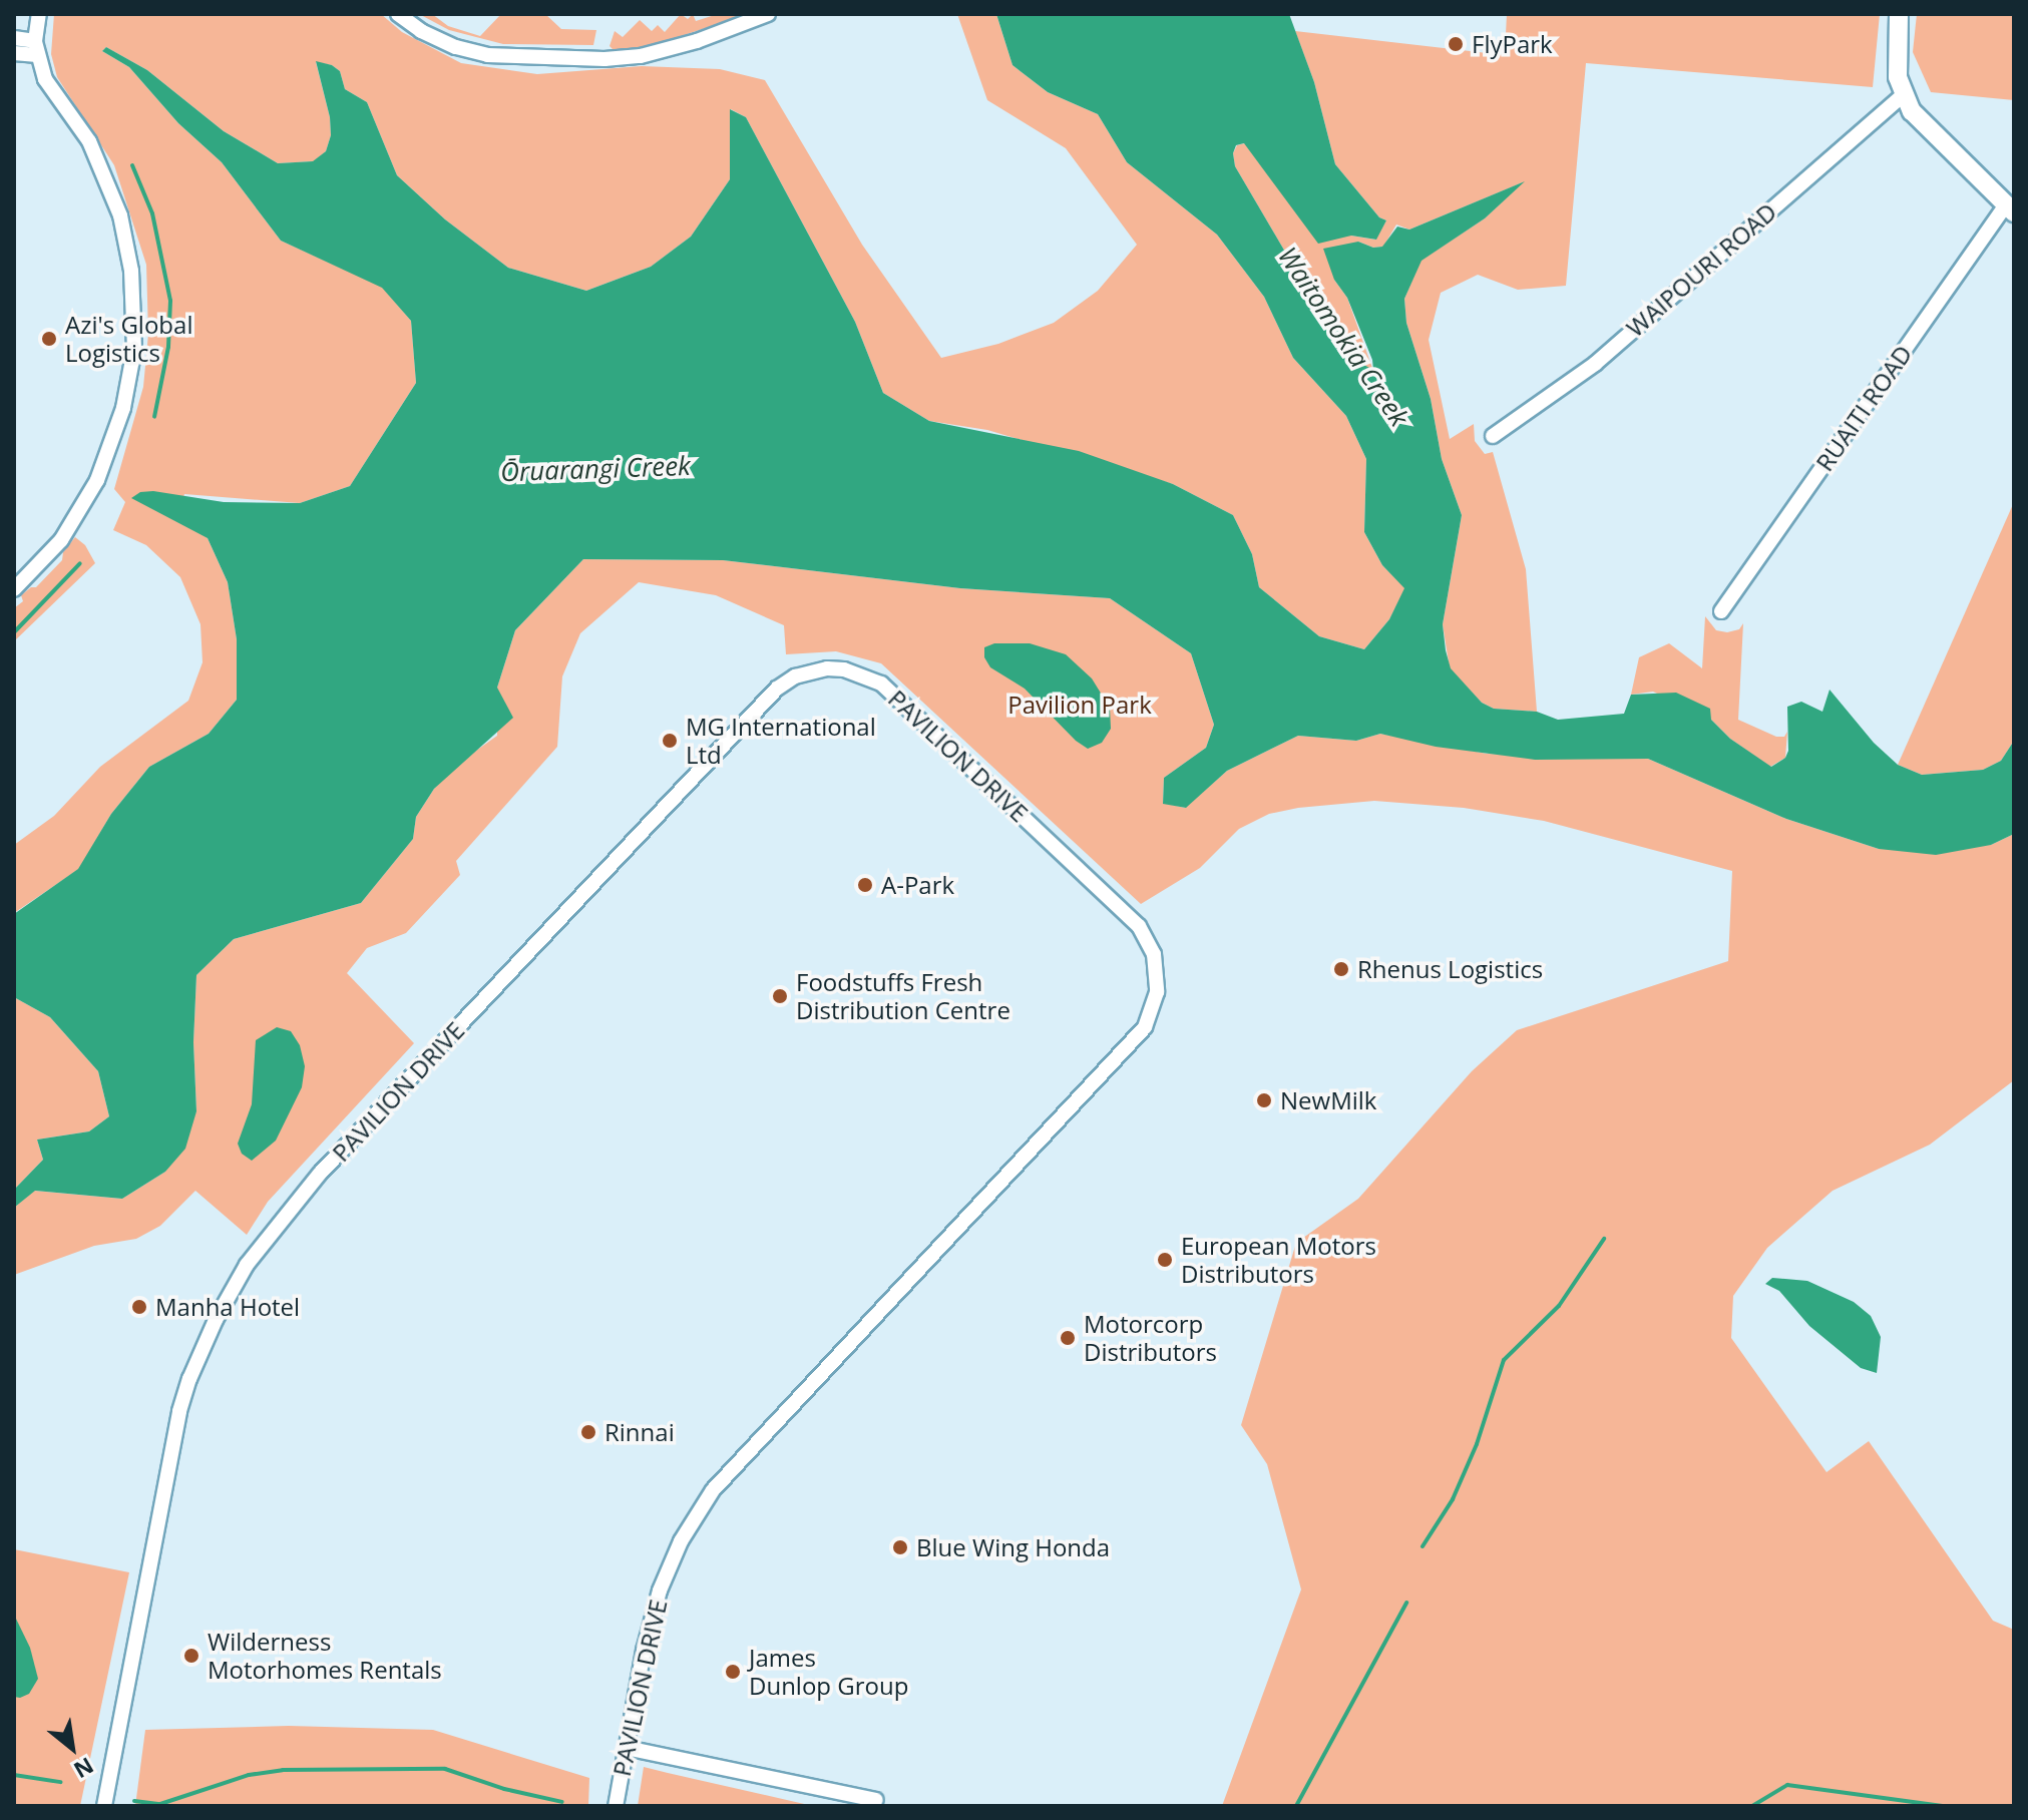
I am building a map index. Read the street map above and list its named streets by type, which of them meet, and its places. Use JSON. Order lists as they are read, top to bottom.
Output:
{
  "streets": {
    "street": ["WAIPOURI ROAD", "RUAITI ROAD", "PAVILION DRIVE"]
  },
  "water": ["Waitomokia Creek", "Ōruarangi Creek"],
  "parks": ["Pavilion Park"],
  "places": [
    "FlyPark",
    "Azi's Global Logistics",
    "MG International Ltd",
    "A-Park",
    "Rhenus Logistics",
    "Foodstuffs Fresh Distribution Centre",
    "NewMilk",
    "European Motors Distributors",
    "Manha Hotel",
    "Motorcorp Distributors",
    "Rinnai",
    "Blue Wing Honda",
    "Wilderness Motorhomes Rentals",
    "James Dunlop Group"
  ],
  "north": "bottom right"
}
